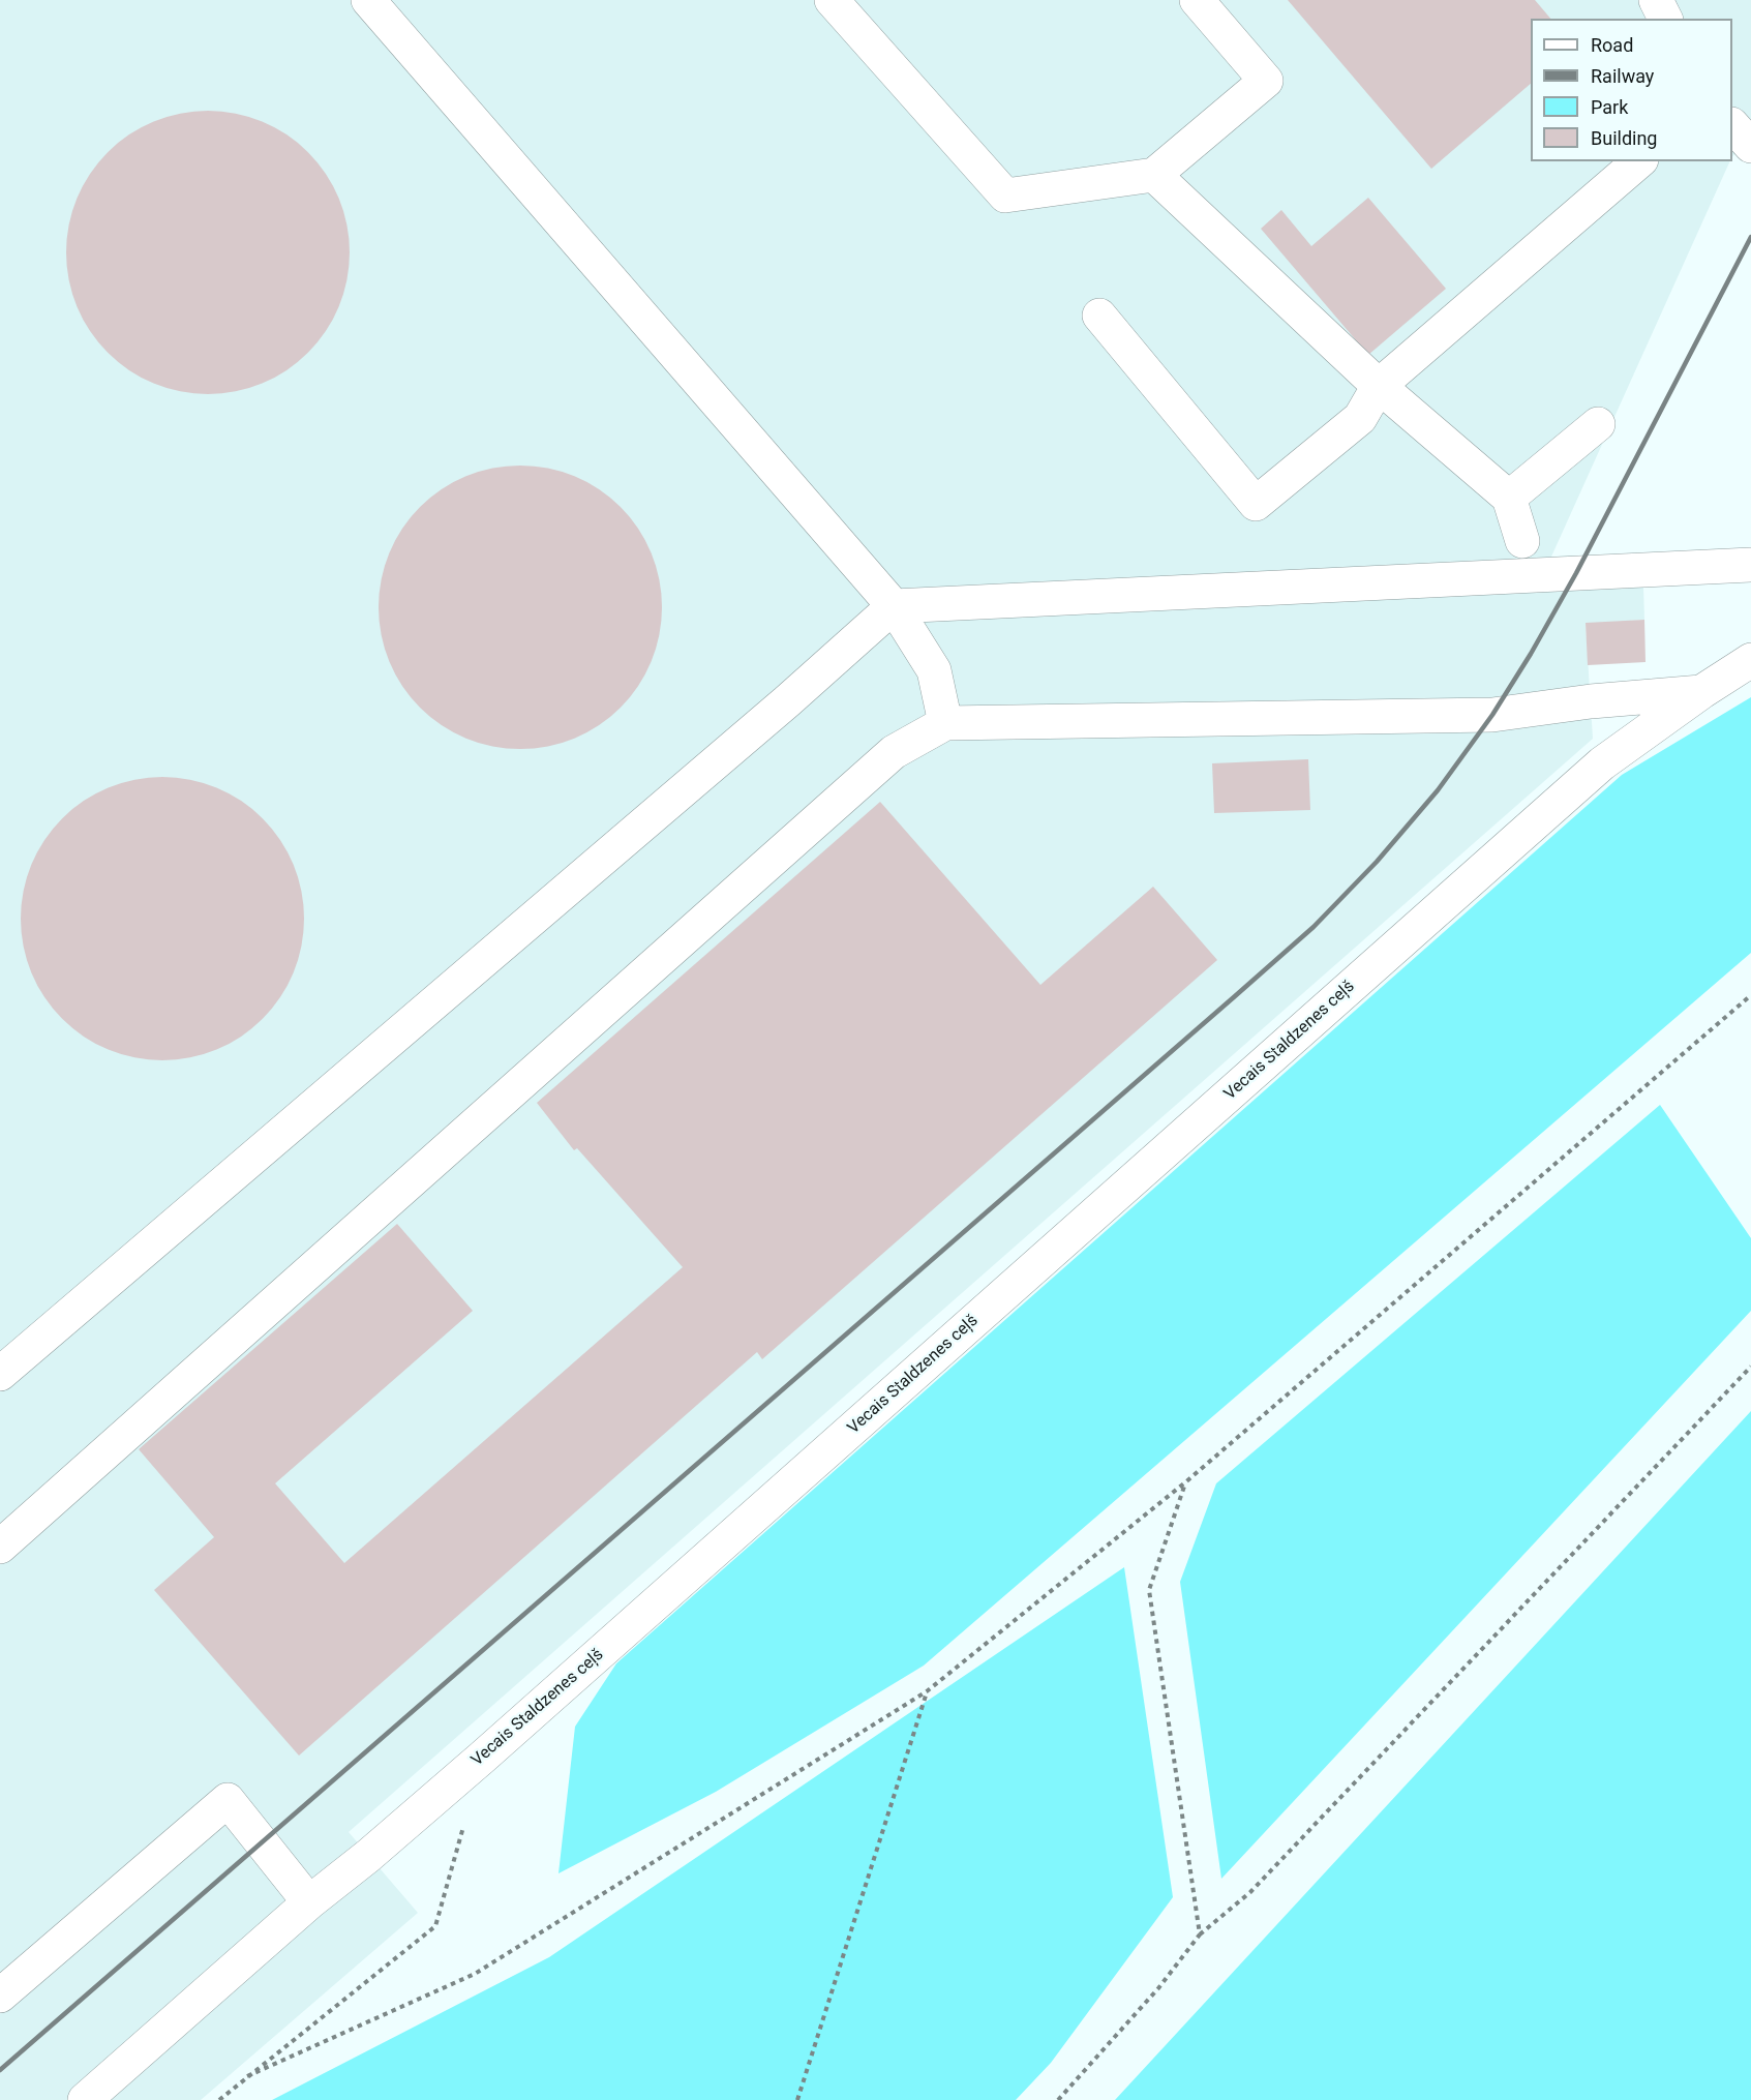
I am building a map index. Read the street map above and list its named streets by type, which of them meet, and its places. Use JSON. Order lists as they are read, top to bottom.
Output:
{
  "streets": {
    "street": ["Vecais Staldzenes ceļš"]
  },
  "legend": [
    "Road",
    "Railway",
    "Park",
    "Building"
  ]
}
